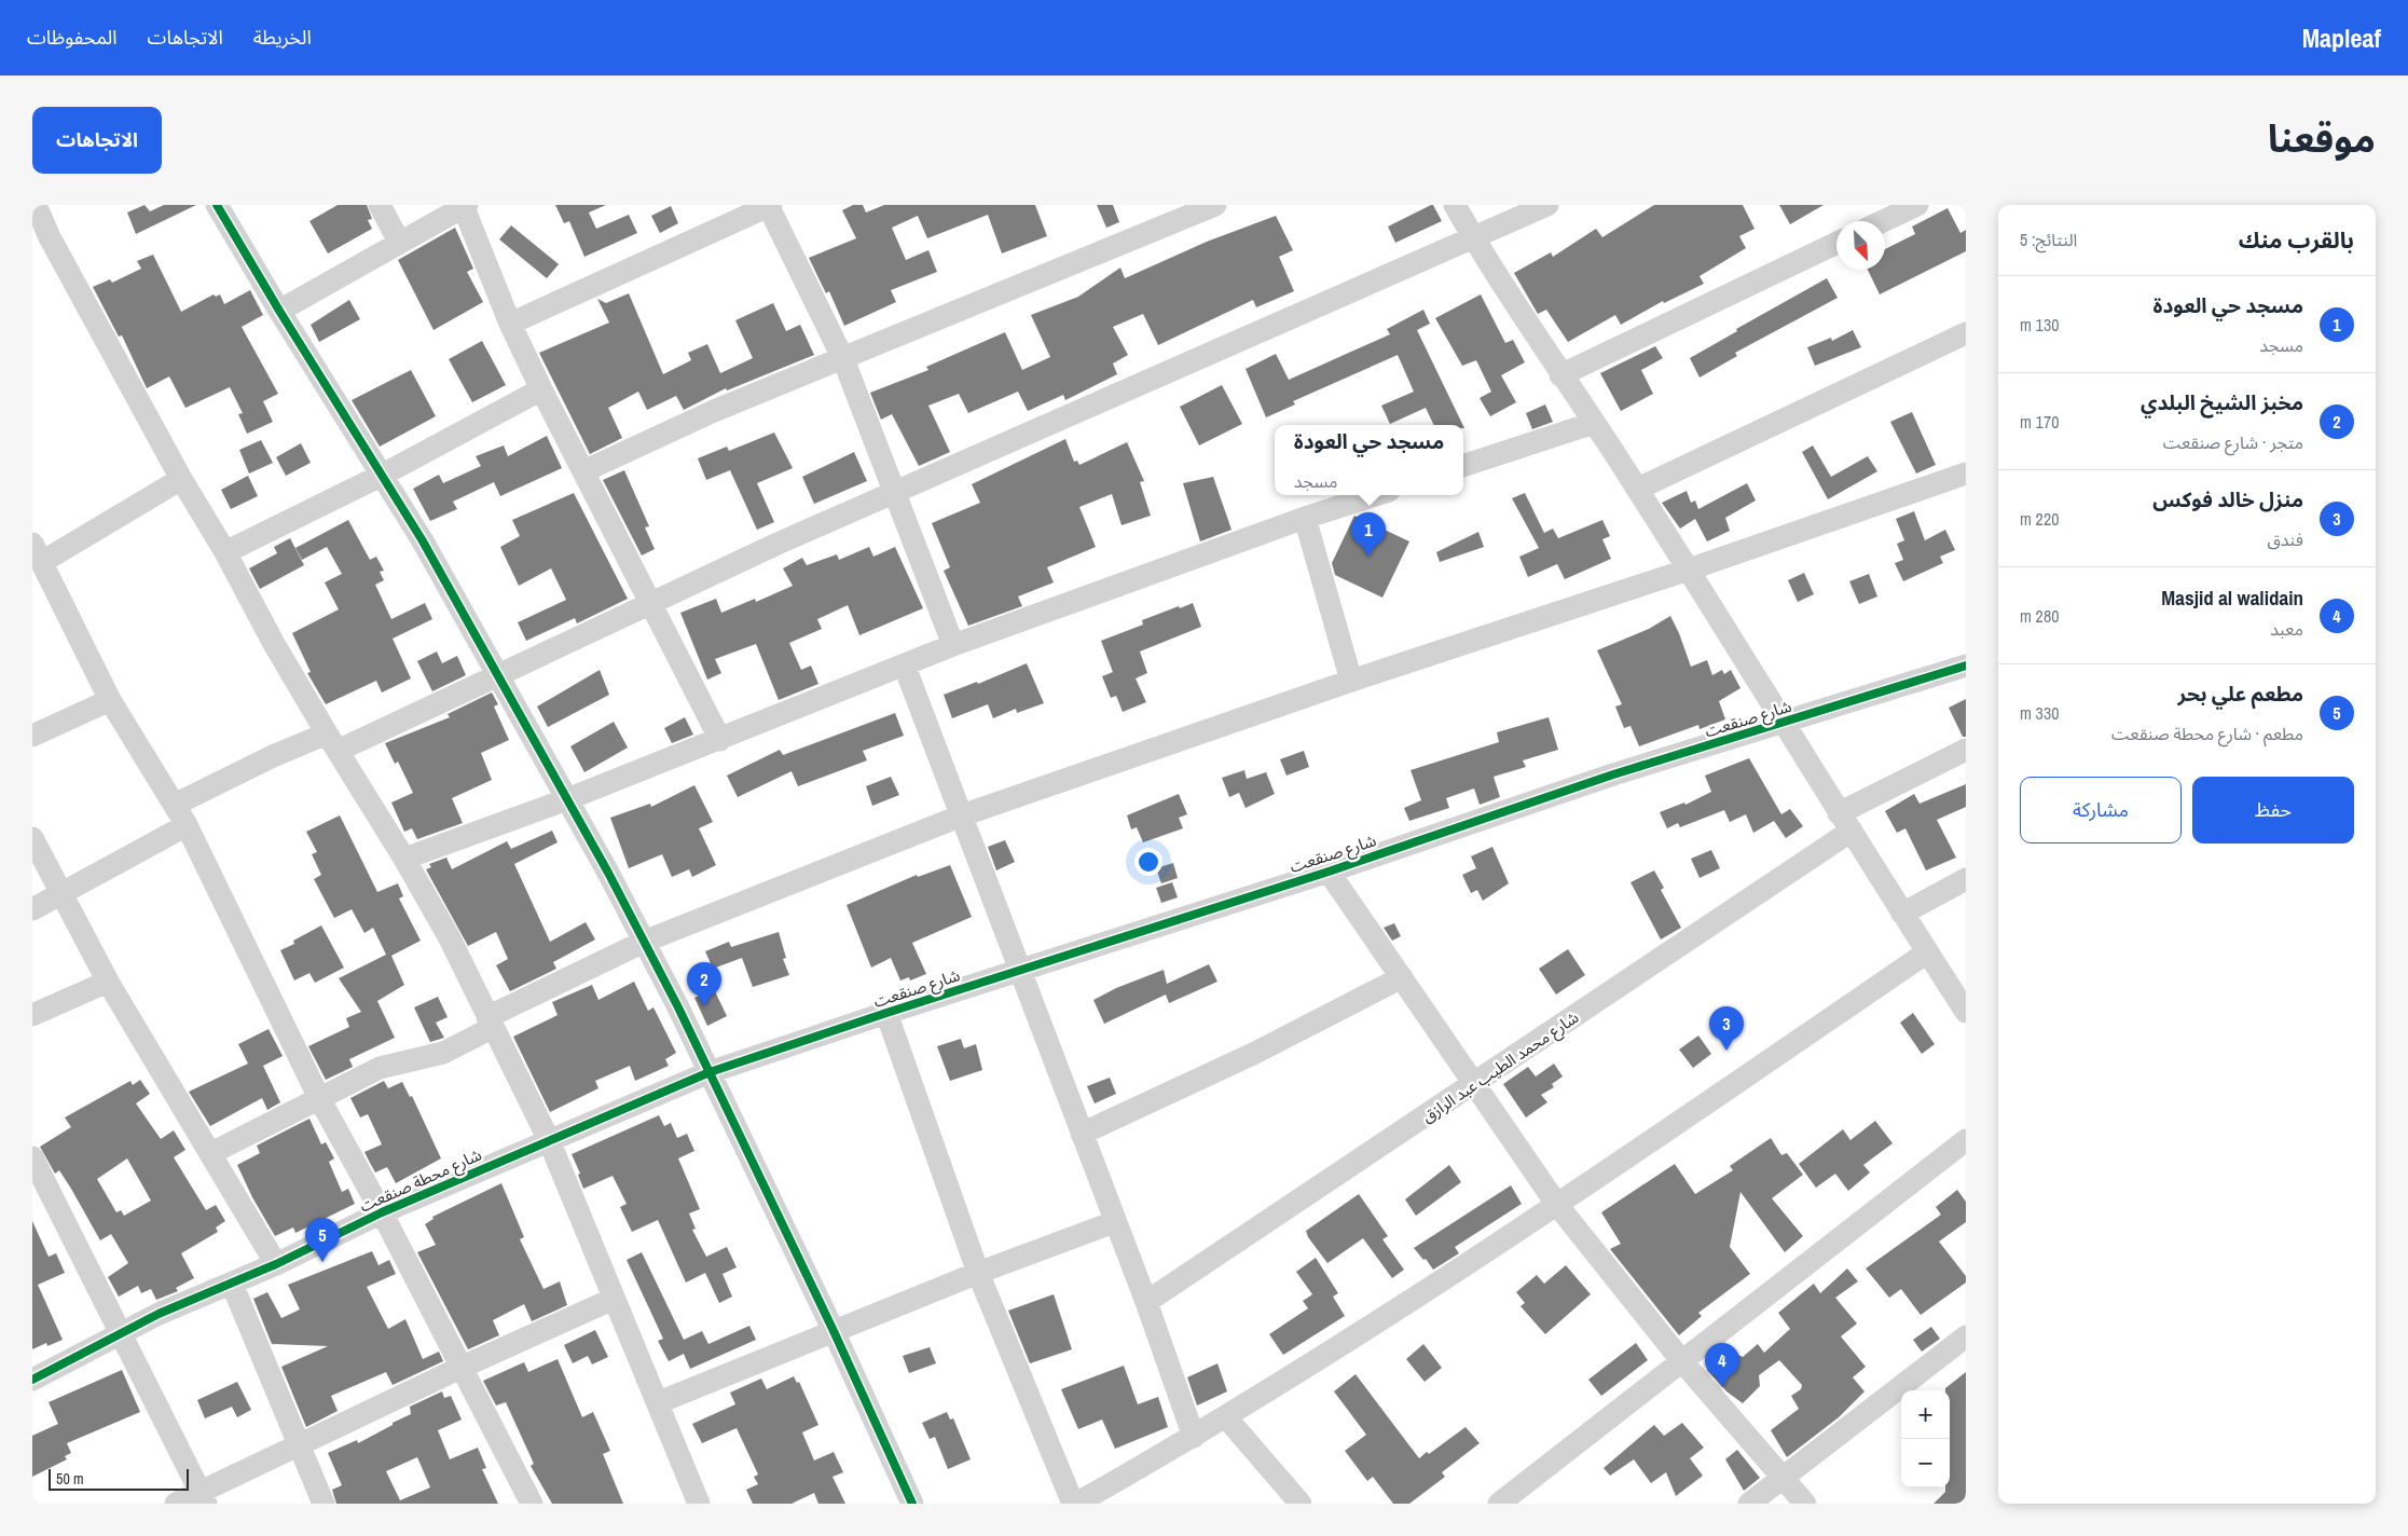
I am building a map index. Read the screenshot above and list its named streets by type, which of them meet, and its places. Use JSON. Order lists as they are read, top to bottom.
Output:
{
  "streets": {
    "street": ["شارع صنقعت", "شارع محمد الطيب عبد الرازق", "شارع محطة صنقعت"]
  },
  "crossings": [
    ["شارع صنقعت", "شارع محطة صنقعت"]
  ],
  "scale_bar": "50 m",
  "north": "bottom right",
  "page": {
    "header": "Mapleaf",
    "nav": ["الخريطة", "الاتجاهات", "المحفوظات"],
    "title": "موقعنا",
    "buttons": [
      "الاتجاهات",
      ["حفظ", "مشاركة"]
    ],
    "heading": ["بالقرب منك", "النتائج: 5"],
    "list": [
      {
        "mark": "1",
        "name": "مسجد حي العودة",
        "note": "مسجد",
        "value": "130 m"
      },
      {
        "mark": "2",
        "name": "مخبز الشيخ البلدي",
        "note": "متجر · شارع صنقعت",
        "value": "170 m"
      },
      {
        "mark": "3",
        "name": "منزل خالد فوكس",
        "note": "فندق",
        "value": "220 m"
      },
      {
        "mark": "4",
        "name": "Masjid al walidain",
        "note": "معبد",
        "value": "280 m"
      },
      {
        "mark": "5",
        "name": "مطعم علي بحر",
        "note": "مطعم · شارع محطة صنقعت",
        "value": "330 m"
      }
    ],
    "popup": ["مسجد حي العودة", "مسجد"],
    "pins": [
      "1",
      "2",
      "3",
      "5",
      "4"
    ],
    "map_buttons": ["+", "−"],
    "scale": "50 m"
  }
}
